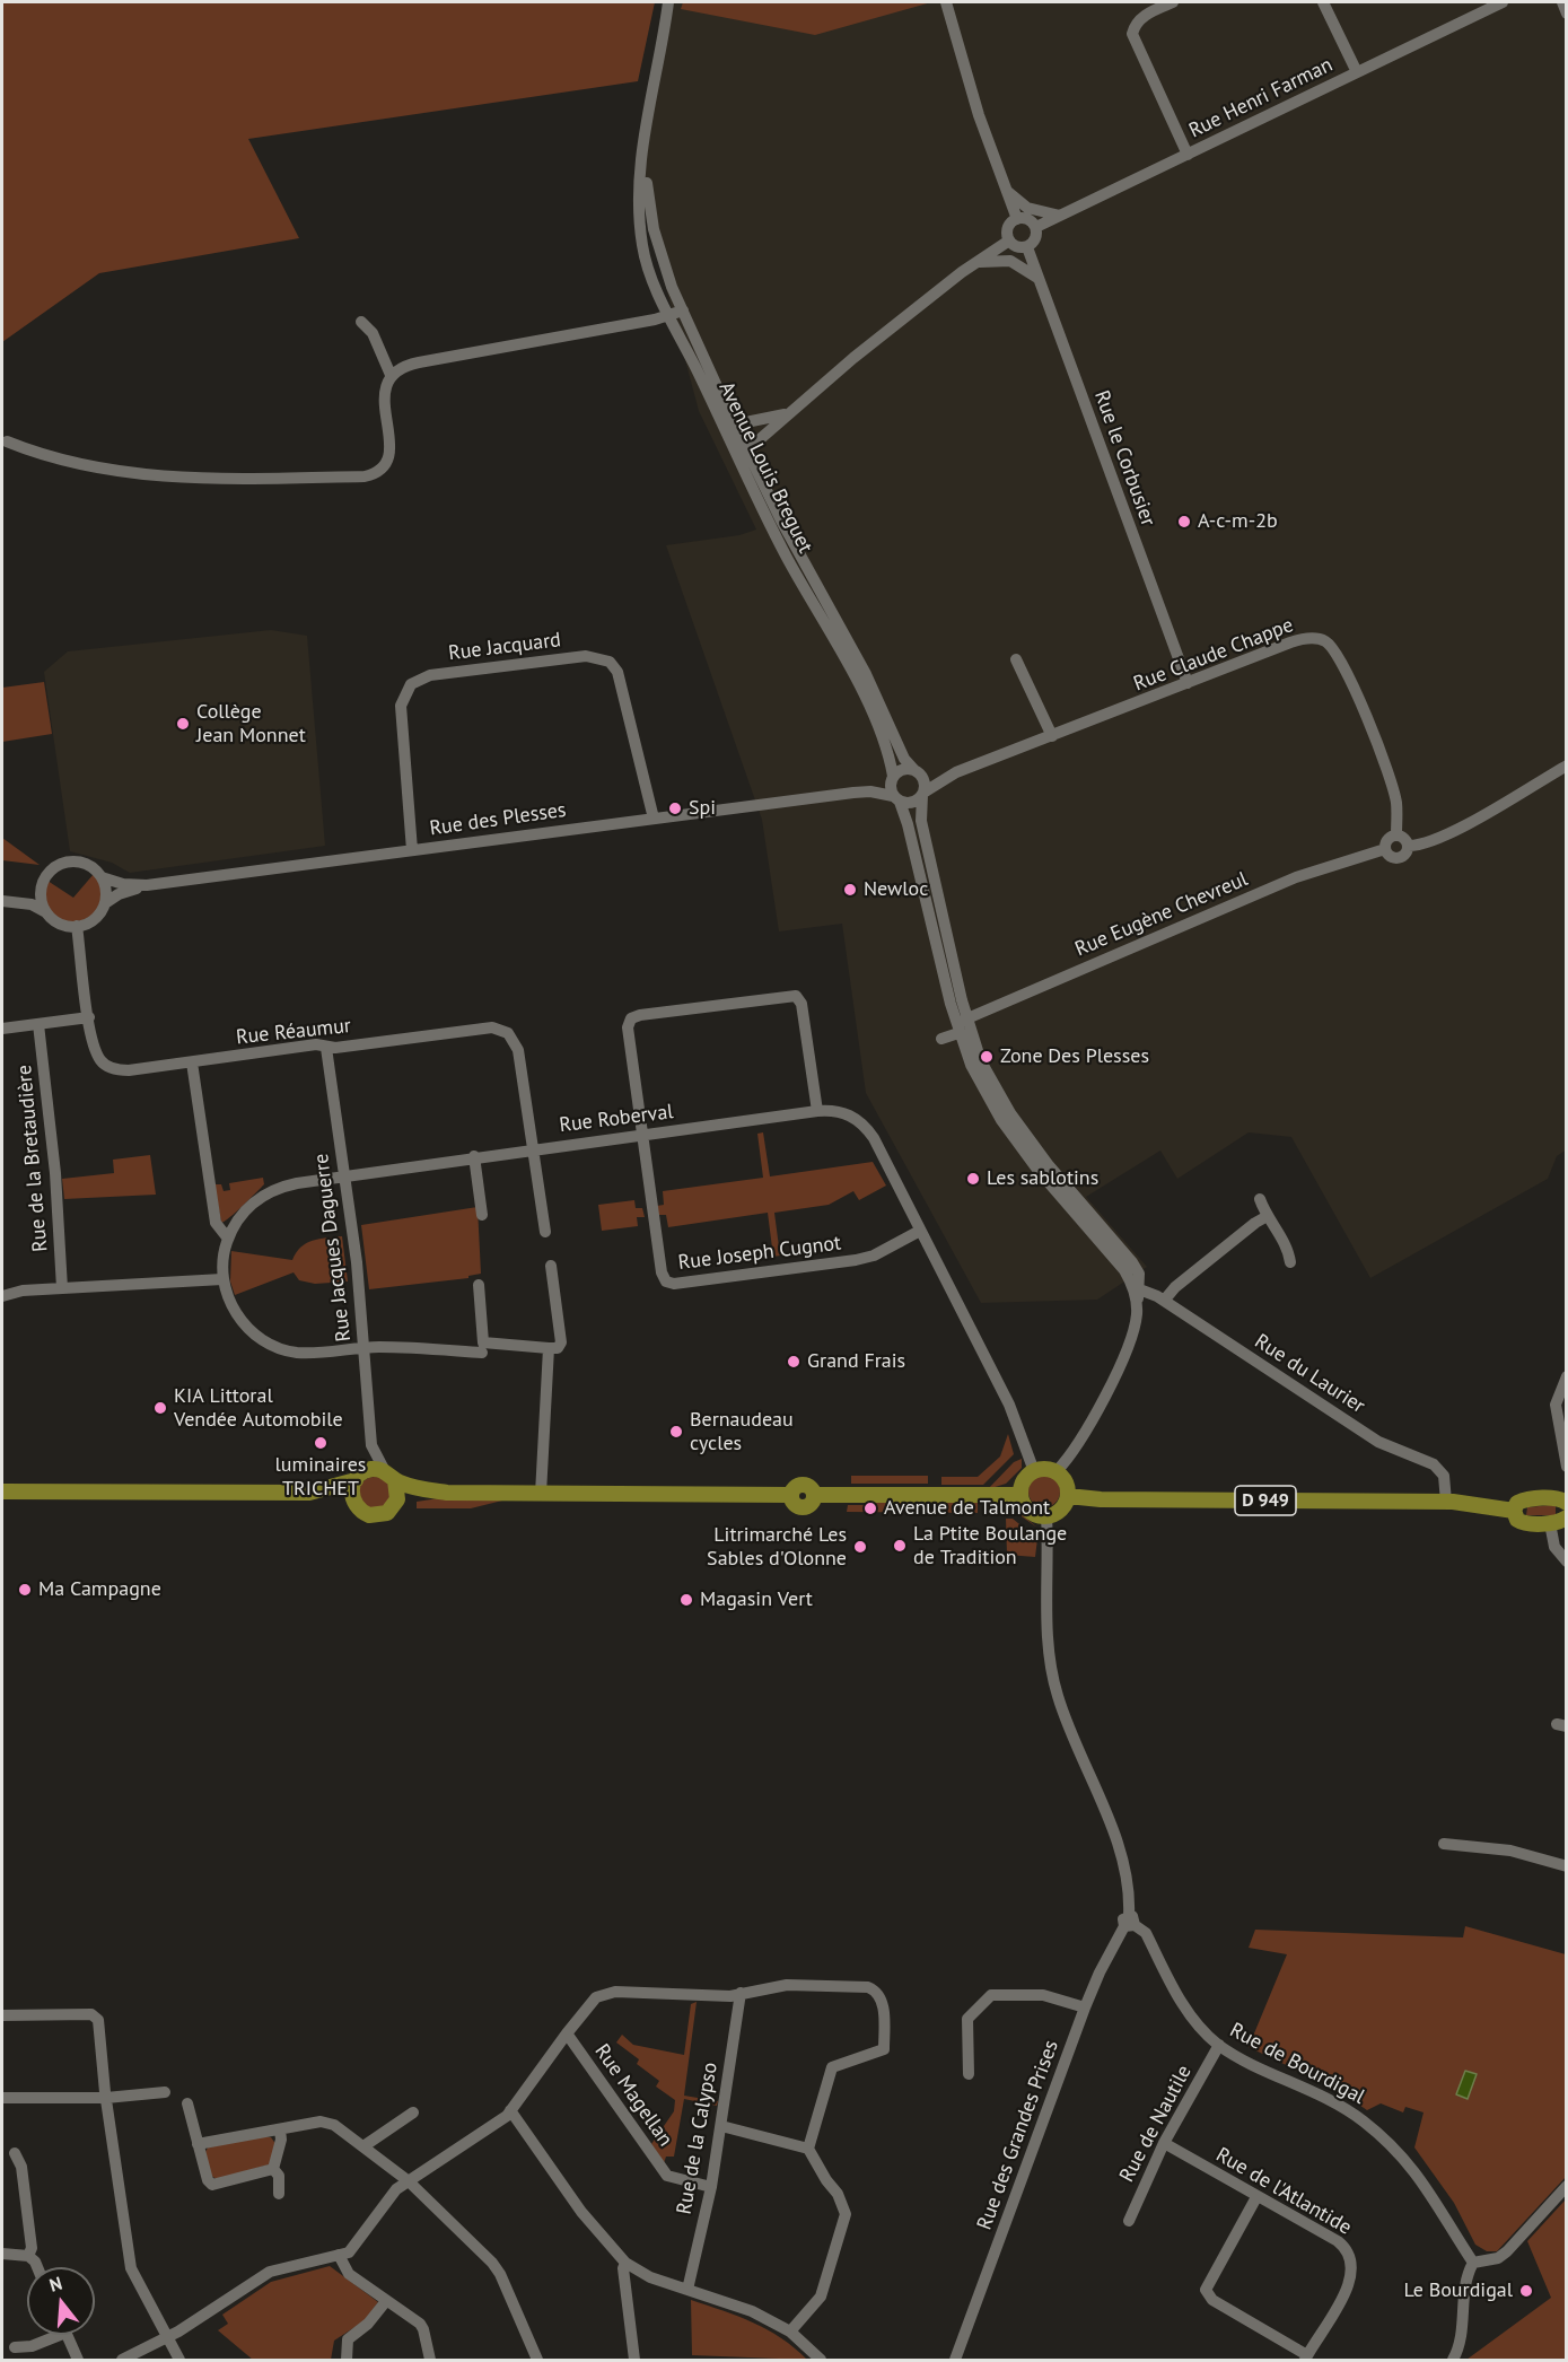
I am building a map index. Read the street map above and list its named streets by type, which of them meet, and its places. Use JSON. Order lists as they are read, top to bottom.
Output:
{
  "streets": {
    "main road": ["D 949"],
    "street": [
      "Rue Henri Farman",
      "Rue le Corbusier",
      "Avenue Louis Breguet",
      "Rue Jacquard",
      "Rue Claude Chappe",
      "Rue des Plesses",
      "Rue Eugène Chevreul",
      "Rue Réaumur",
      "Rue Roberval",
      "Rue de la Bretaudière",
      "Rue Jacques Daguerre",
      "Rue Joseph Cugnot",
      "Rue du Laurier",
      "Rue de Bourdigal",
      "Rue Magellan",
      "Rue de Nautile",
      "Rue des Grandes Prises",
      "Rue de la Calypso",
      "Rue de l'Atlantide"
    ]
  },
  "crossings": [
    ["Rue Henri Farman", "Rue le Corbusier"],
    ["Rue le Corbusier", "Rue Claude Chappe"],
    ["Avenue Louis Breguet", "Rue Claude Chappe"],
    ["Avenue Louis Breguet", "Rue des Plesses"],
    ["Rue Jacquard", "Rue des Plesses"],
    ["Rue Claude Chappe", "Rue des Plesses"],
    ["Rue Claude Chappe", "Rue Eugène Chevreul"],
    ["Rue des Plesses", "Rue Réaumur"],
    ["Rue Réaumur", "Rue Roberval"],
    ["Rue Réaumur", "Rue Jacques Daguerre"],
    ["Rue Roberval", "Rue Jacques Daguerre"],
    ["Rue Roberval", "Rue Joseph Cugnot"],
    ["Rue Roberval", "D 949"],
    ["Rue du Laurier", "D 949"],
    ["Rue de Bourdigal", "Rue de Nautile"],
    ["Rue de Bourdigal", "Rue des Grandes Prises"],
    ["Rue Magellan", "Rue de la Calypso"],
    ["Rue de Nautile", "Rue de l'Atlantide"]
  ],
  "places": [
    "A-c-m-2b",
    "Collège Jean Monnet",
    "Spi",
    "Newloc",
    "Zone Des Plesses",
    "Les sablotins",
    "Grand Frais",
    "KIA Littoral Vendée Automobile",
    "Bernaudeau cycles",
    "luminaires TRICHET",
    "Avenue de Talmont",
    "La Ptite Boulange de Tradition",
    "Litrimarché Les Sables d'Olonne",
    "Ma Campagne",
    "Magasin Vert",
    "Le Bourdigal"
  ],
  "north": "top"
}
